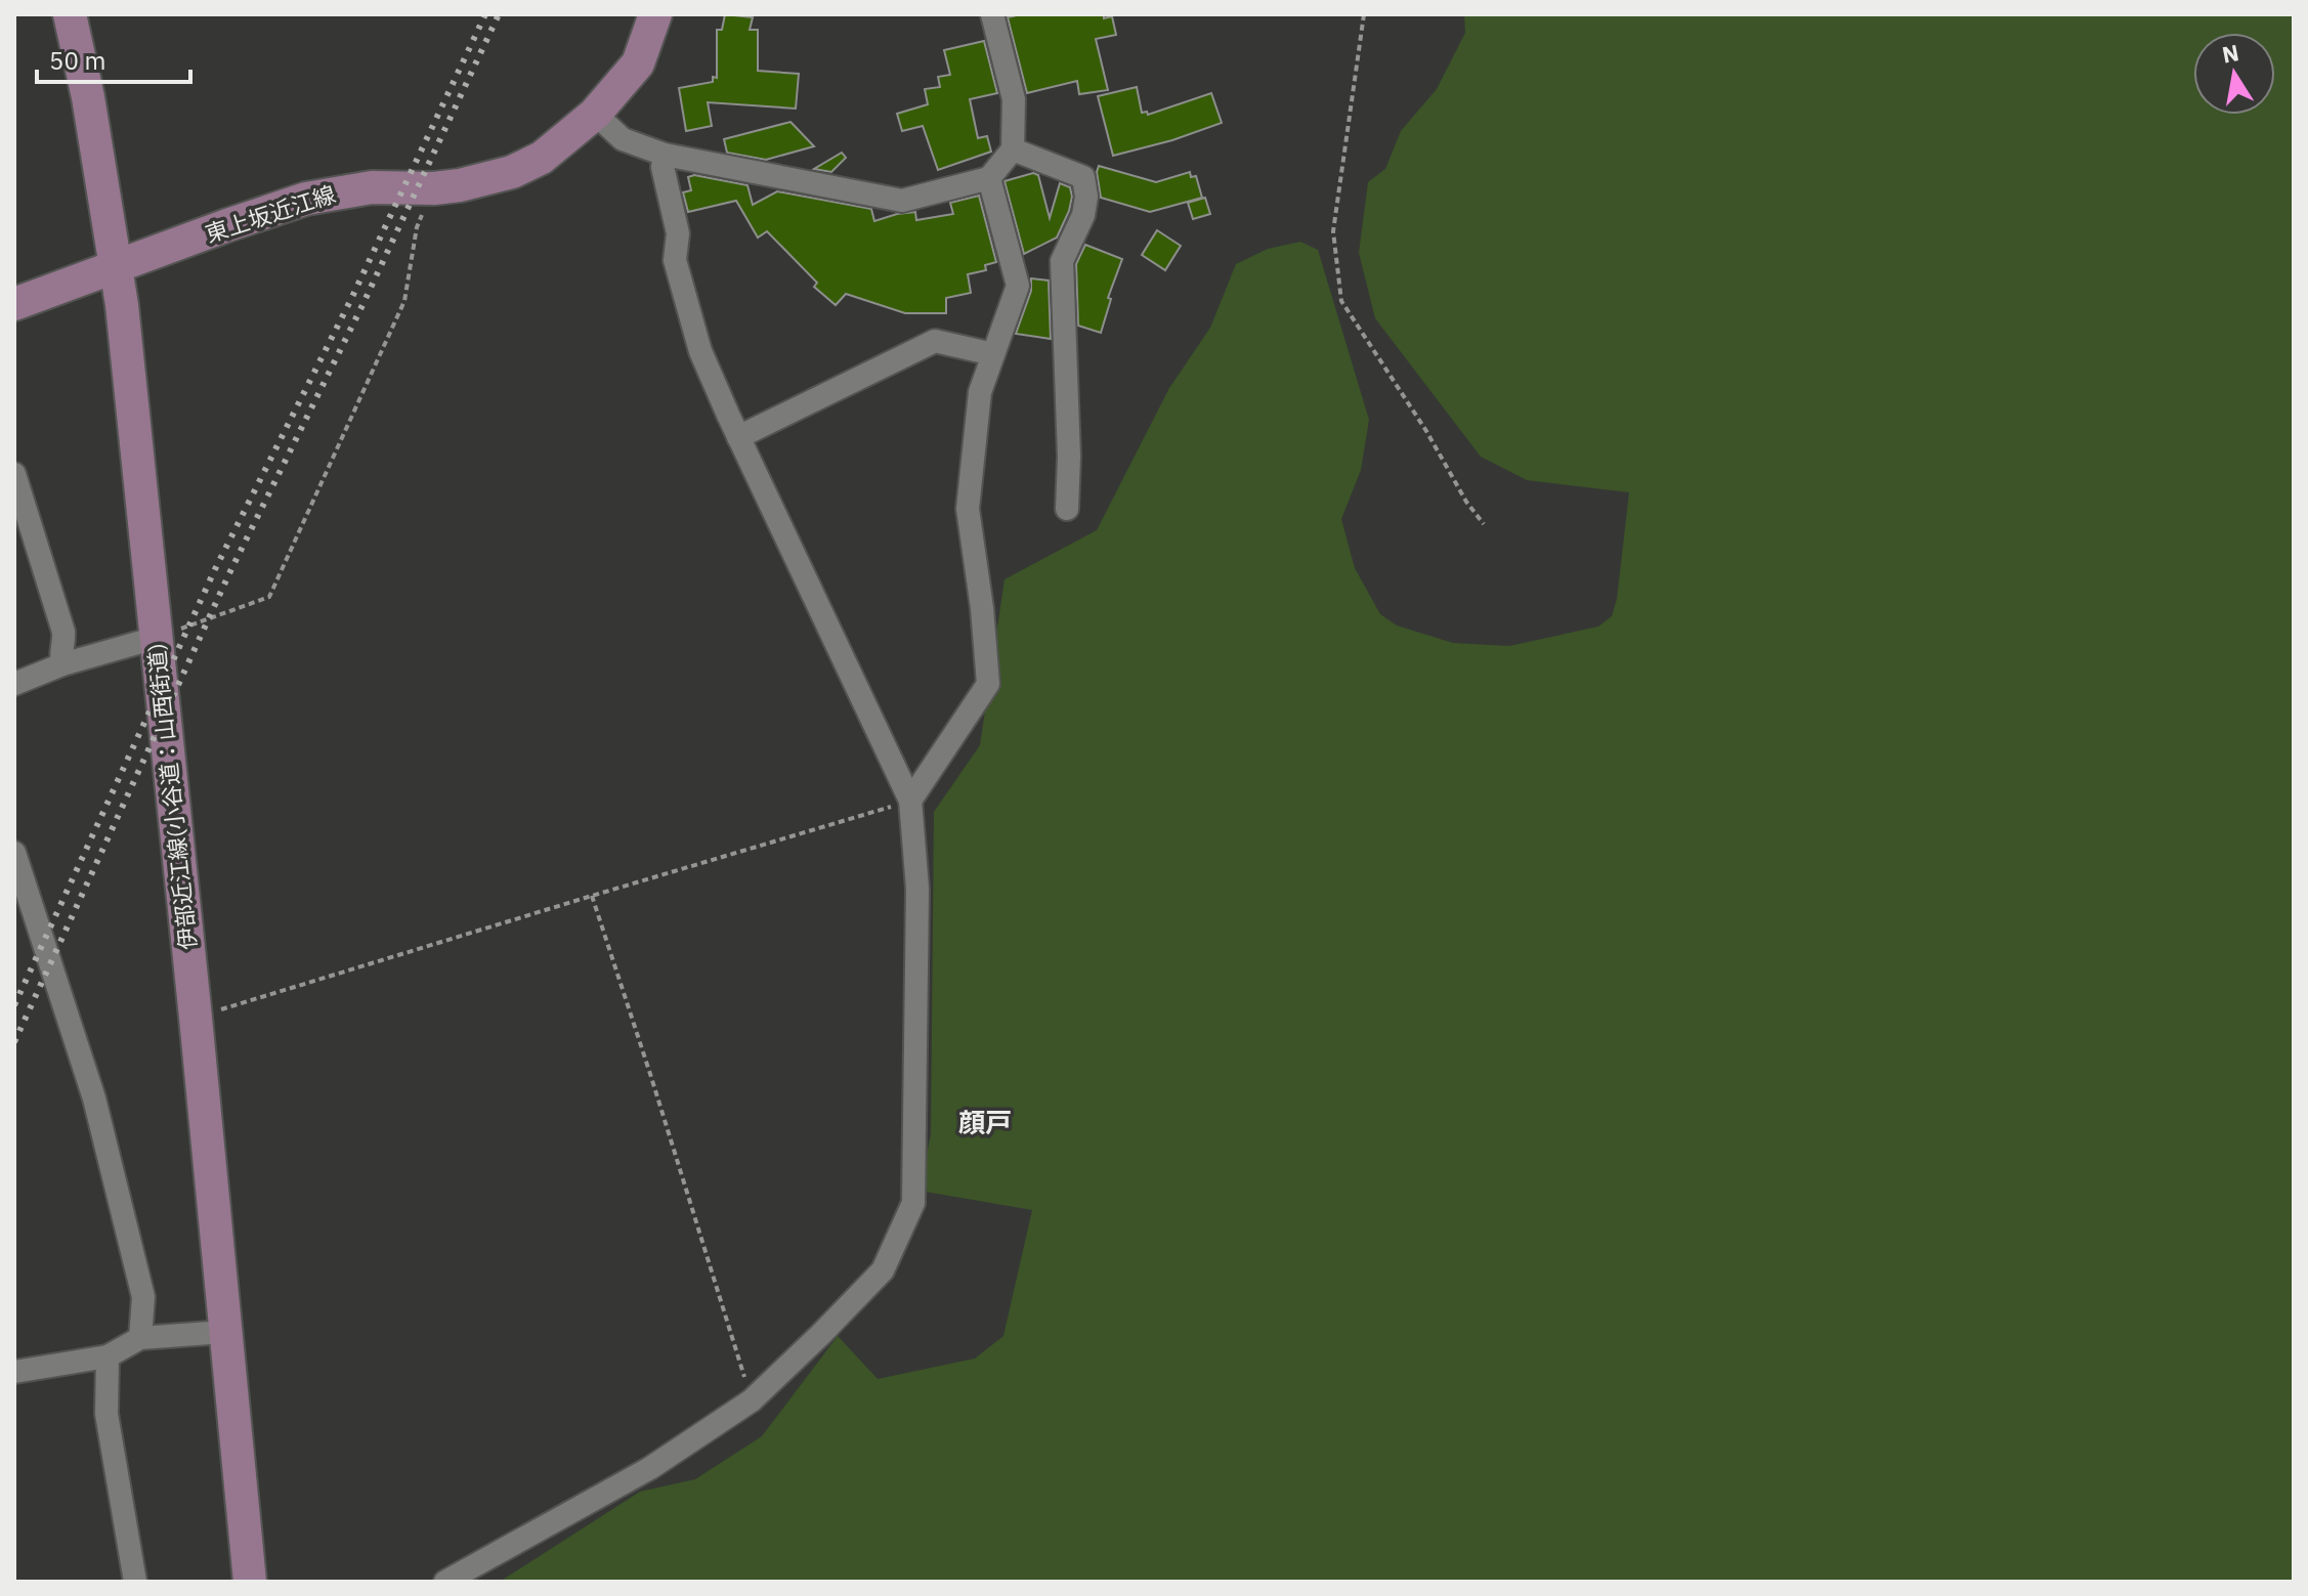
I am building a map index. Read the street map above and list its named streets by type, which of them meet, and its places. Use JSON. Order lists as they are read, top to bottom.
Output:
{
  "streets": {
    "main road": ["東上坂近江線", "伊部近江線(小谷道：山西街道)"]
  },
  "crossings": [
    ["東上坂近江線", "伊部近江線(小谷道：山西街道)"]
  ],
  "districts": ["顔戸"],
  "scale_bar": "50 m",
  "north": "top"
}
